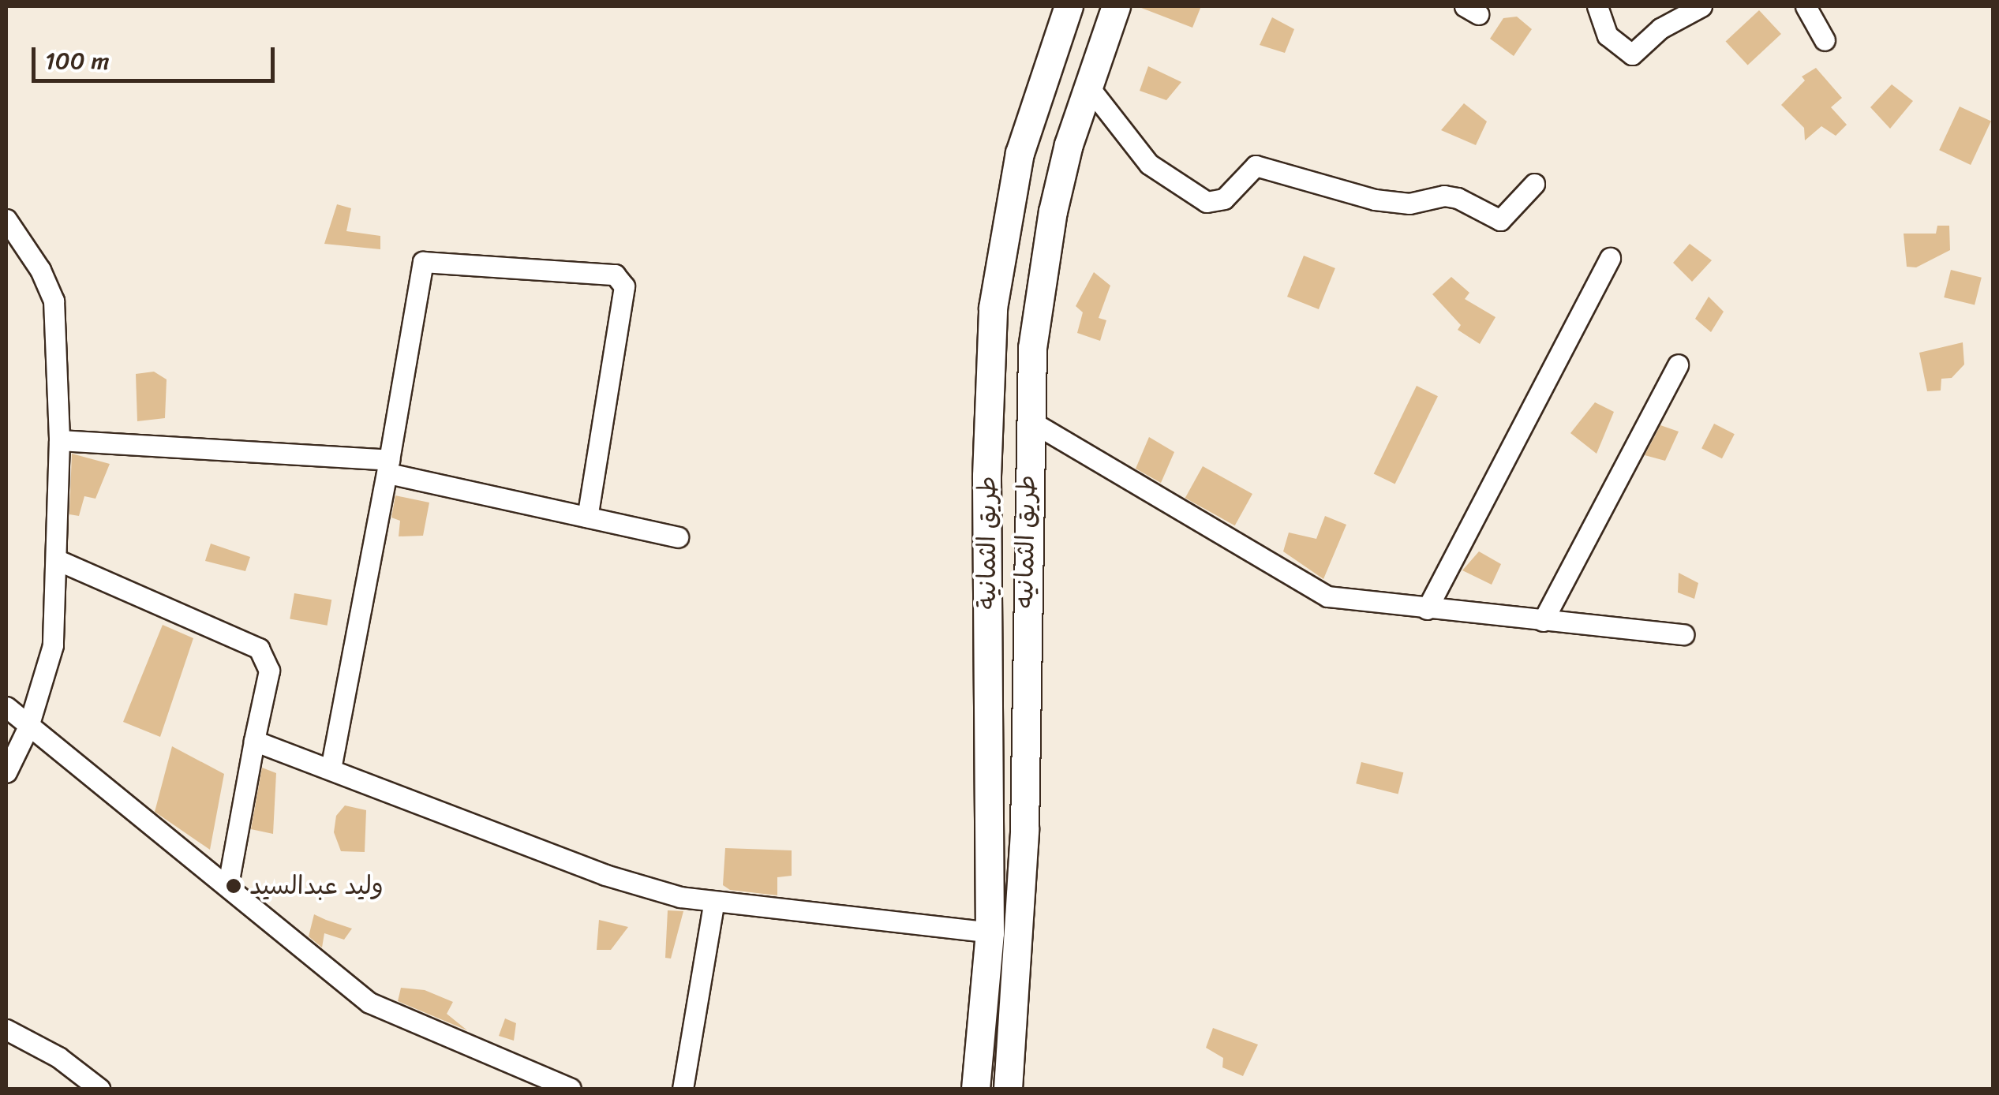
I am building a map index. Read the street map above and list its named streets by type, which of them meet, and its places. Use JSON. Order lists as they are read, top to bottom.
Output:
{
  "streets": {
    "street": ["طريق الثمانيه", "طريق الثمانية"]
  },
  "places": ["وليد عبدالسيد"],
  "scale_bar": "100 m"
}
